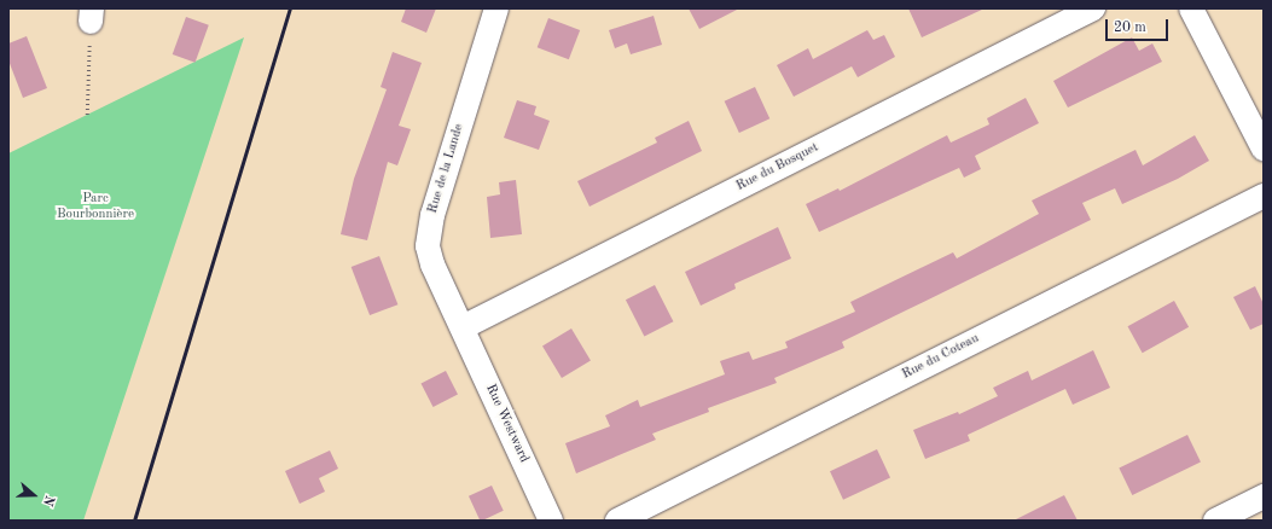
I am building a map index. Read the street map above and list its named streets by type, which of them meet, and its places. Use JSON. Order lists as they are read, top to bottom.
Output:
{
  "streets": {
    "street": [
      "Rue du Bosquet",
      "Rue de la Lande",
      "Rue du Coteau",
      "Rue Westward"
    ]
  },
  "crossings": [
    ["Rue du Bosquet", "Rue de la Lande"],
    ["Rue du Bosquet", "Rue Westward"],
    ["Rue de la Lande", "Rue Westward"]
  ],
  "parks": ["Parc Bourbonnière"],
  "scale_bar": "20 m",
  "north": "right"
}
